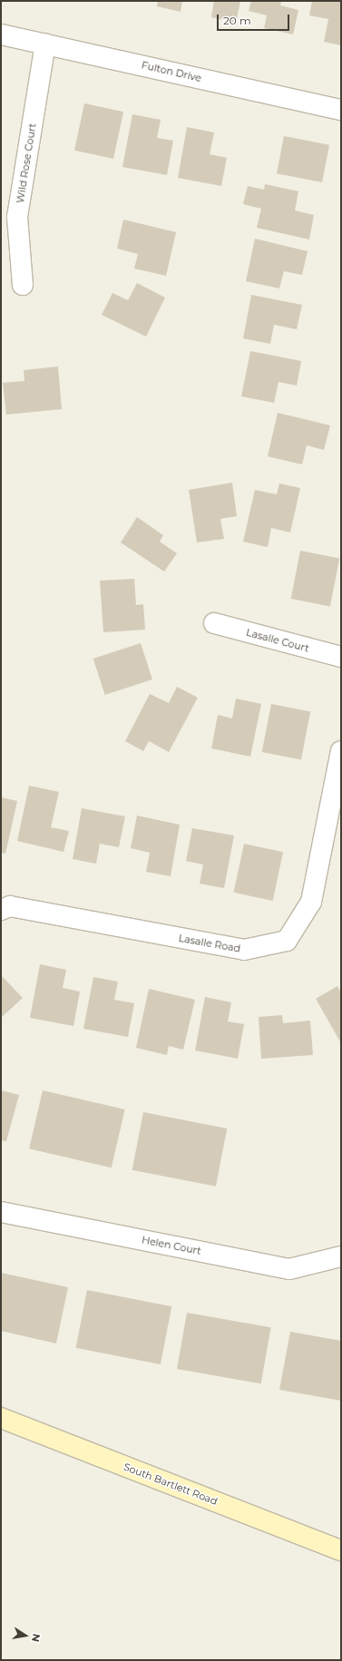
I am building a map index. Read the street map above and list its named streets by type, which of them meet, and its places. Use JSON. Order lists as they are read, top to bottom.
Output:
{
  "streets": {
    "main road": ["South Bartlett Road"],
    "street": [
      "Fulton Drive",
      "Wild Rose Court",
      "Lasalle Court",
      "Lasalle Road",
      "Helen Court"
    ]
  },
  "crossings": [
    ["Fulton Drive", "Wild Rose Court"]
  ],
  "scale_bar": "20 m",
  "north": "right"
}
